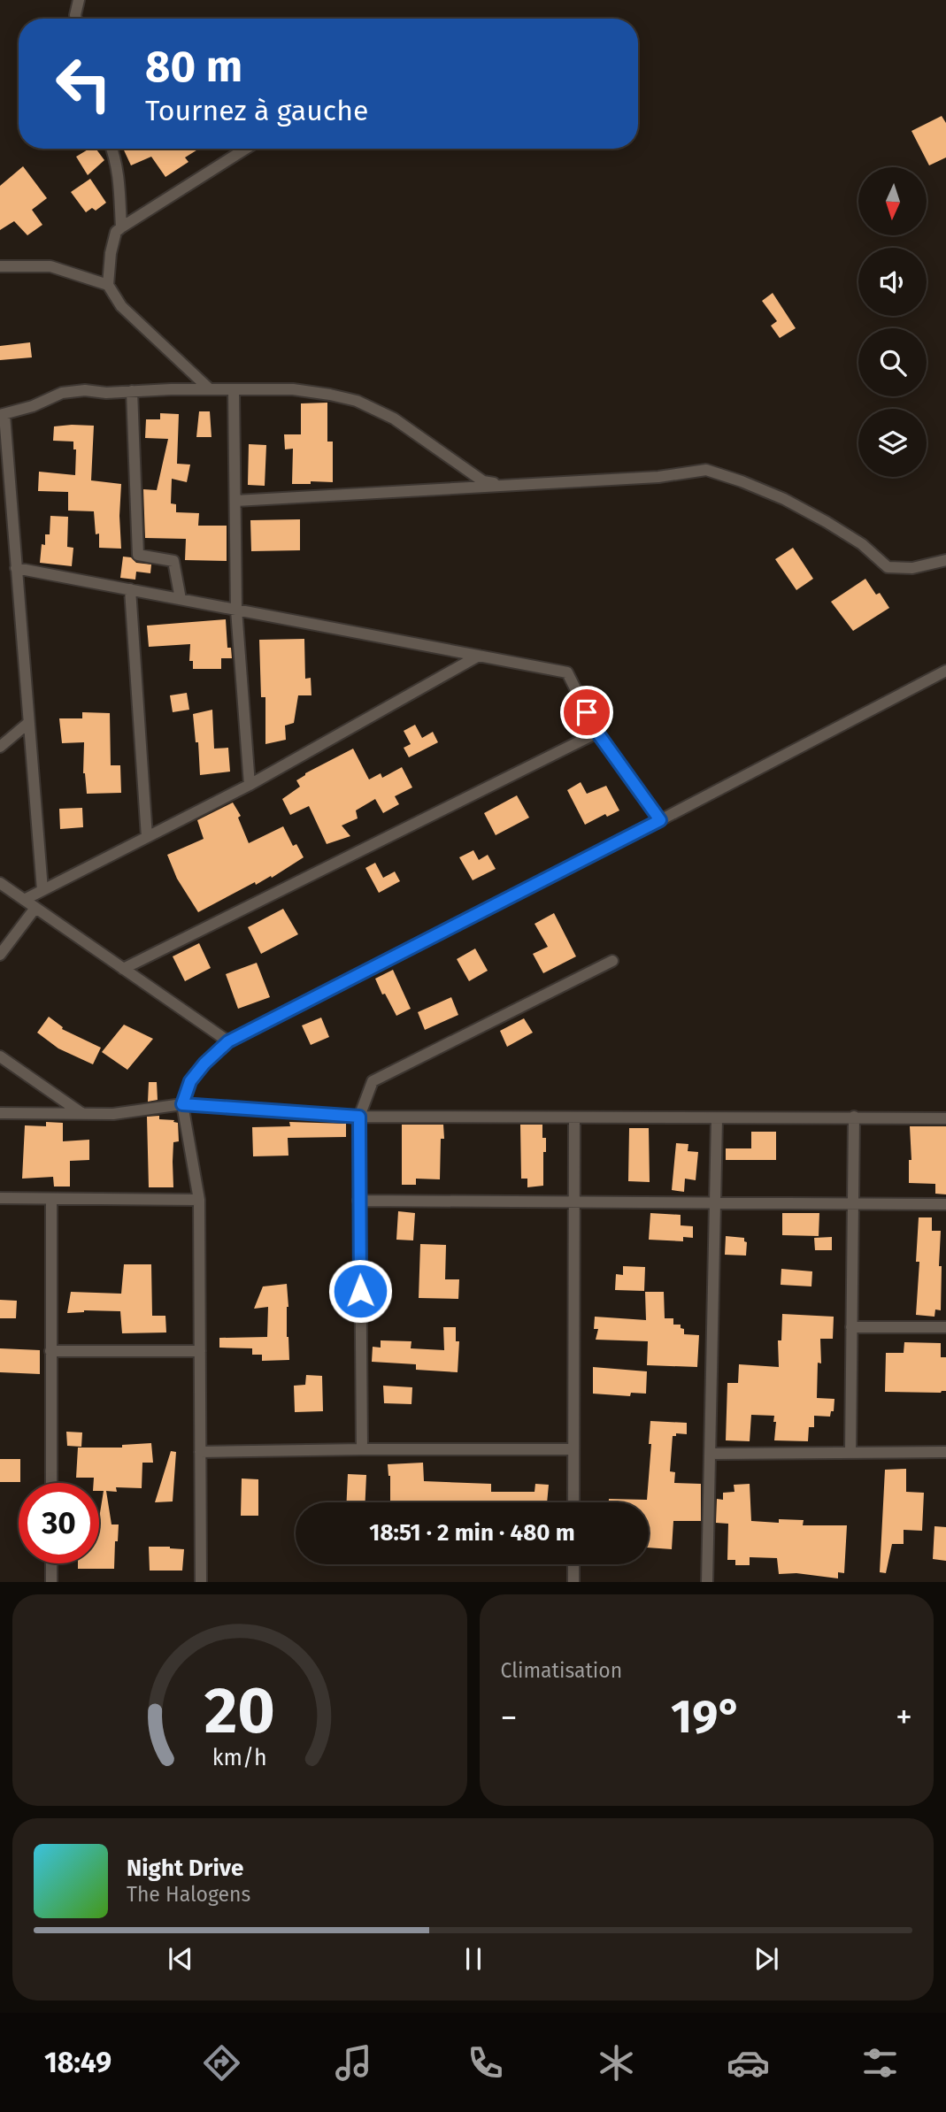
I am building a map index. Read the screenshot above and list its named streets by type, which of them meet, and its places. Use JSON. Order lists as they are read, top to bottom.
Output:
{
  "north": "bottom",
  "page": {
    "turn": ["80 m", "Tournez à gauche"],
    "limit": "30",
    "trip": "18:51 · 2 min · 480 m",
    "tile": "Climatisation",
    "heat": ["−", "19°", "+"],
    "song": ["Night Drive", "The Halogens"],
    "tabs": "18:49",
    "gauge": ["20", "km/h"]
  }
}
